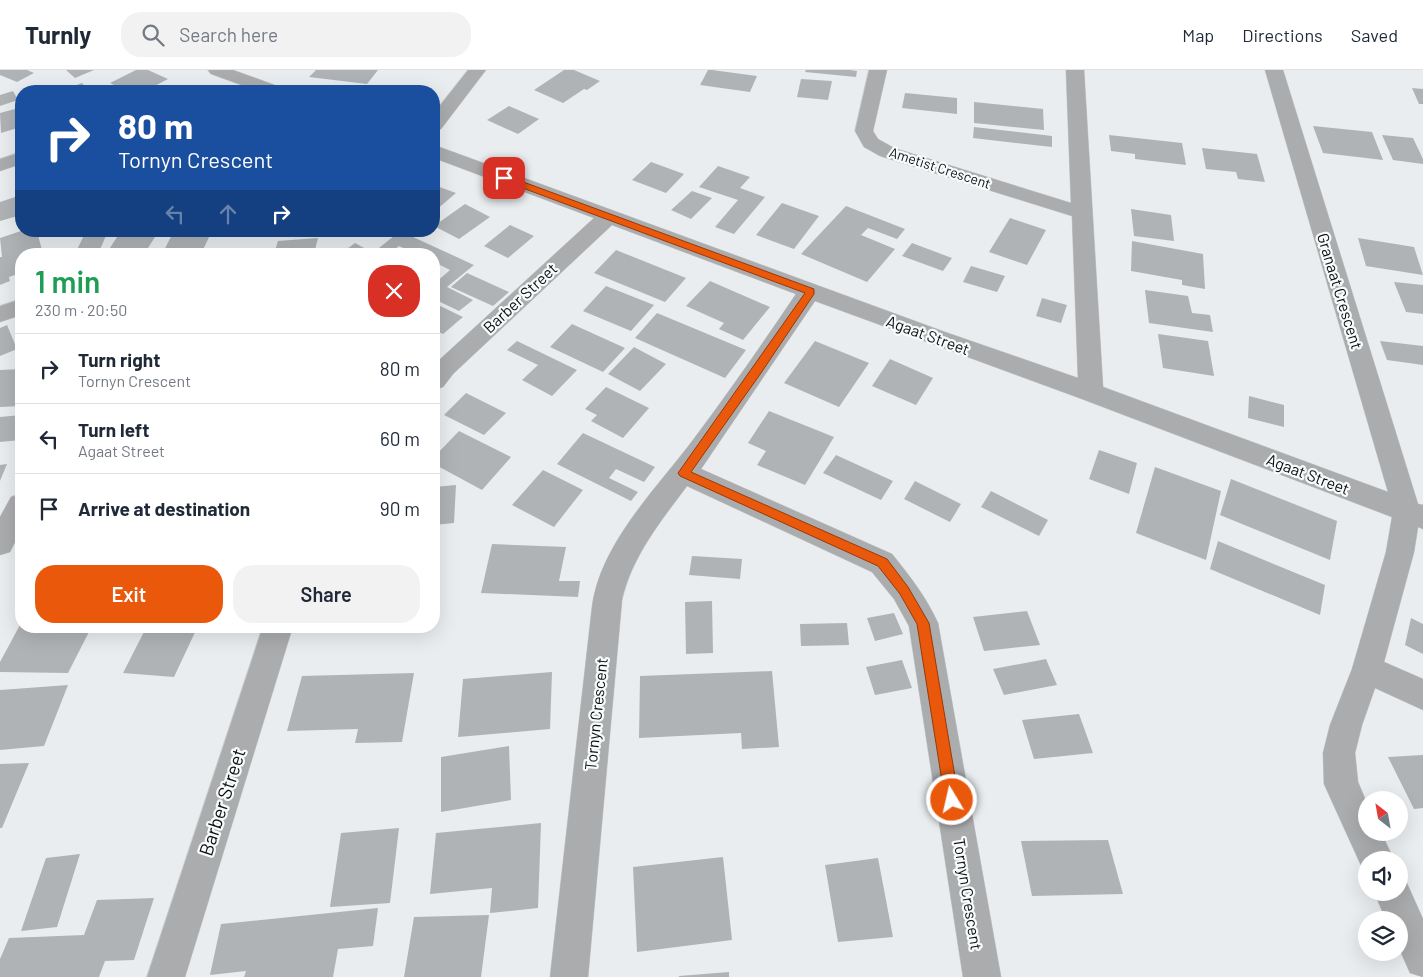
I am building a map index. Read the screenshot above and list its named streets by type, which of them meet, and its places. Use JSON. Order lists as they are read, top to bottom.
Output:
{
  "streets": {
    "street": [
      "Ametist Crescent",
      "Granaat Crescent",
      "Barber Street",
      "Agaat Street",
      "Tornyn Crescent"
    ]
  },
  "crossings": [
    ["Granaat Crescent", "Agaat Street"],
    ["Barber Street", "Agaat Street"],
    ["Agaat Street", "Tornyn Crescent"]
  ],
  "north": "top left",
  "page": {
    "header": "Turnly",
    "search": "Search here",
    "nav": ["Map", "Directions", "Saved"],
    "turn": ["80 m", "Tornyn Crescent"],
    "heading": ["1 min", "230 m · 20:50"],
    "list": [
      {
        "name": "Turn right",
        "note": "Tornyn Crescent",
        "value": "80 m"
      },
      {
        "name": "Turn left",
        "note": "Agaat Street",
        "value": "60 m"
      },
      {
        "name": "Arrive at destination",
        "value": "90 m"
      }
    ],
    "buttons": ["Exit", "Share"]
  }
}
